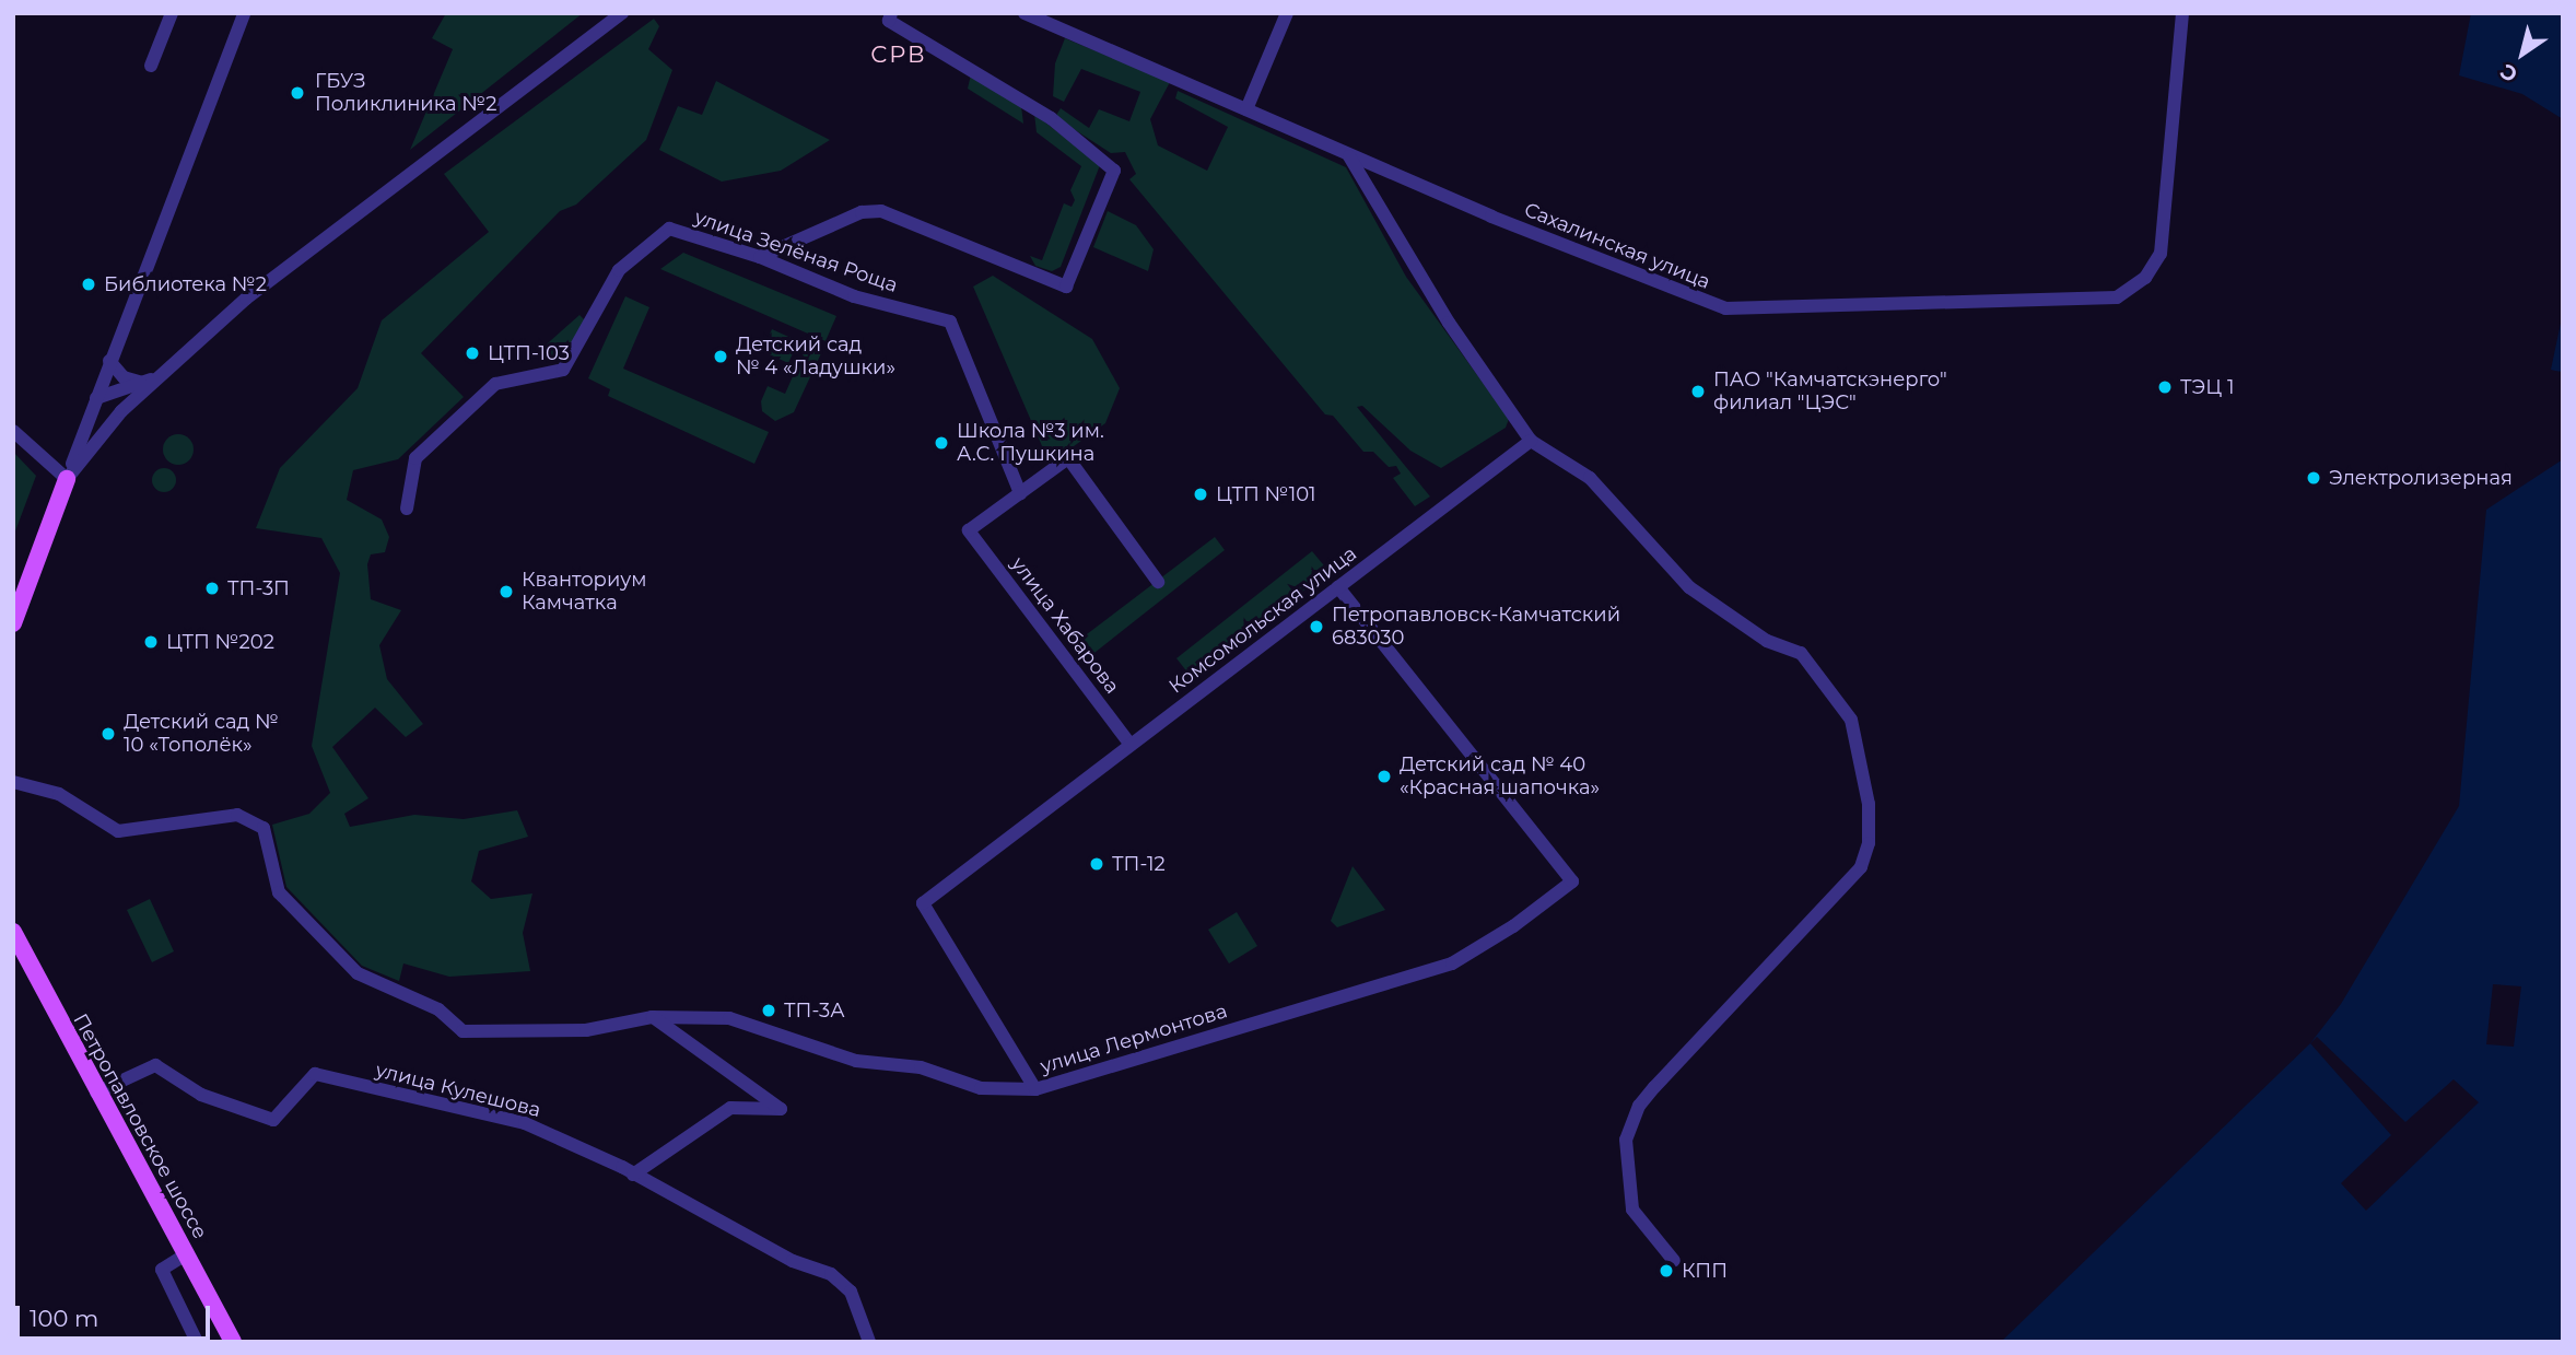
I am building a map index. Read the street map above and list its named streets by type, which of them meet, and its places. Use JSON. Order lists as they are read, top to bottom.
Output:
{
  "streets": {
    "main road": ["Петропавловское шоссе"],
    "street": [
      "Сахалинская улица",
      "улица Зелёная Роща",
      "Комсомольская улица",
      "улица Хабарова",
      "улица Лермонтова",
      "улица Кулешова"
    ]
  },
  "crossings": [
    ["улица Зелёная Роща", "улица Хабарова"],
    ["Комсомольская улица", "улица Хабарова"],
    ["Комсомольская улица", "улица Лермонтова"],
    ["улица Кулешова", "Петропавловское шоссе"]
  ],
  "districts": ["СРВ"],
  "places": [
    "ГБУЗ Поликлиника №2",
    "Библиотека №2",
    "ЦТП-103",
    "Детский сад № 4 «Ладушки»",
    "ТЭЦ 1",
    "ПАО \"Камчатскэнерго\" филиал \"ЦЭС\"",
    "Школа №3 им. А.С. Пушкина",
    "Электролизерная",
    "ЦТП №101",
    "ТП-3П",
    "Кванториум Камчатка",
    "Петропавловск-Камчатский 683030",
    "ЦТП №202",
    "Детский сад № 10 «Тополёк»",
    "Детский сад № 40 «Красная шапочка»",
    "ТП-12",
    "ТП-3А",
    "КПП"
  ],
  "scale_bar": "100 m",
  "north": "bottom left"
}
